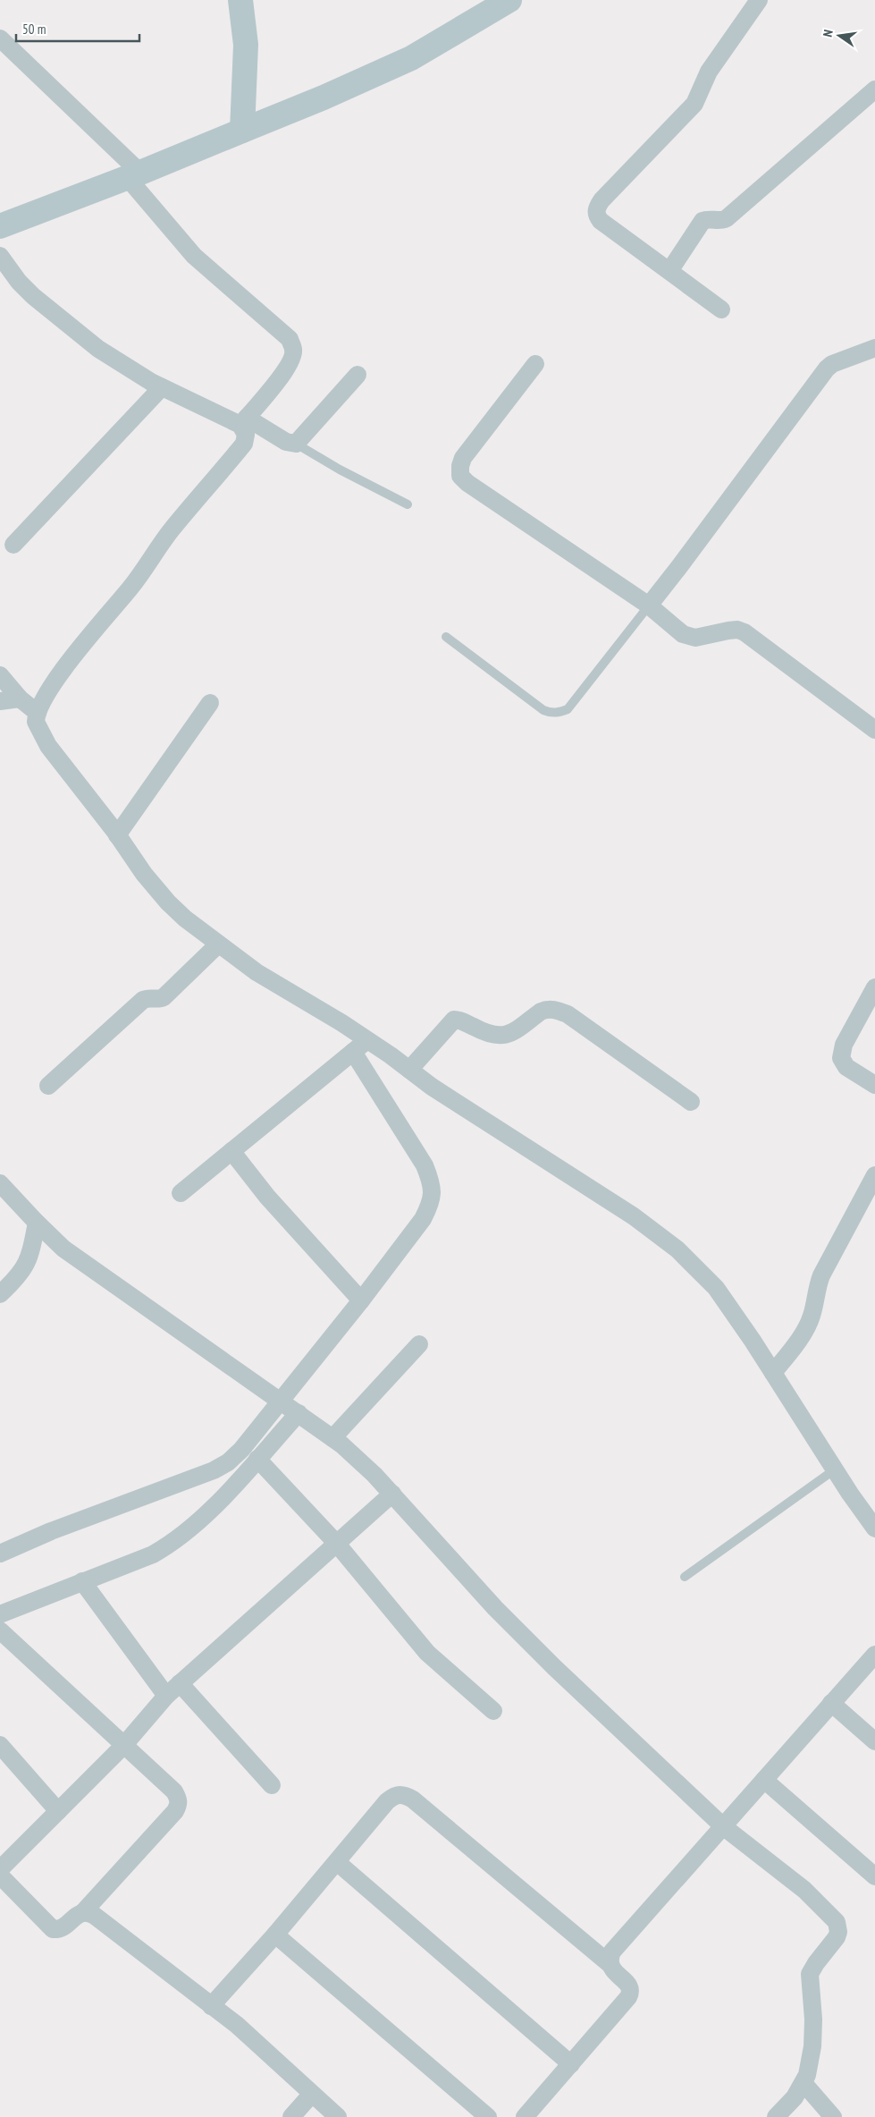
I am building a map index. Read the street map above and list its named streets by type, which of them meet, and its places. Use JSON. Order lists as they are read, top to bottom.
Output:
{
  "scale_bar": "50 m",
  "north": "left"
}
